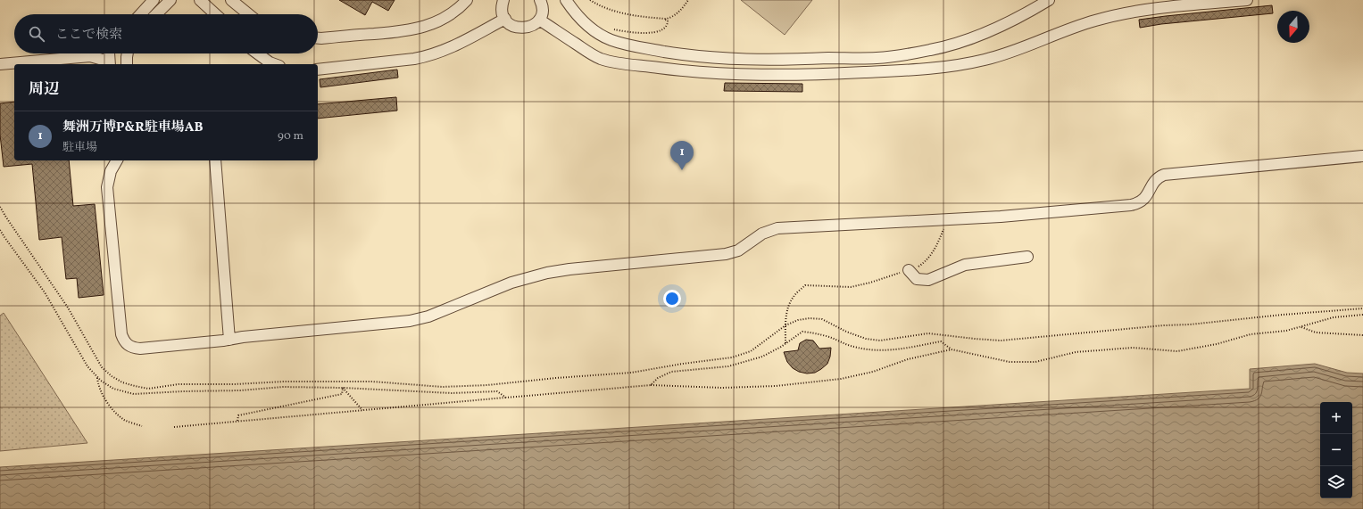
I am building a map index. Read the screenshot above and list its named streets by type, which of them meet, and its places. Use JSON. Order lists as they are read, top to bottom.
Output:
{
  "north": "bottom",
  "page": {
    "search": "ここで検索",
    "heading": "周辺",
    "list": [
      {
        "mark": "1",
        "name": "舞洲万博P&R駐車場AB",
        "note": "駐車場",
        "value": "90 m"
      }
    ],
    "pins": "1",
    "map_buttons": ["+", "−"]
  }
}
